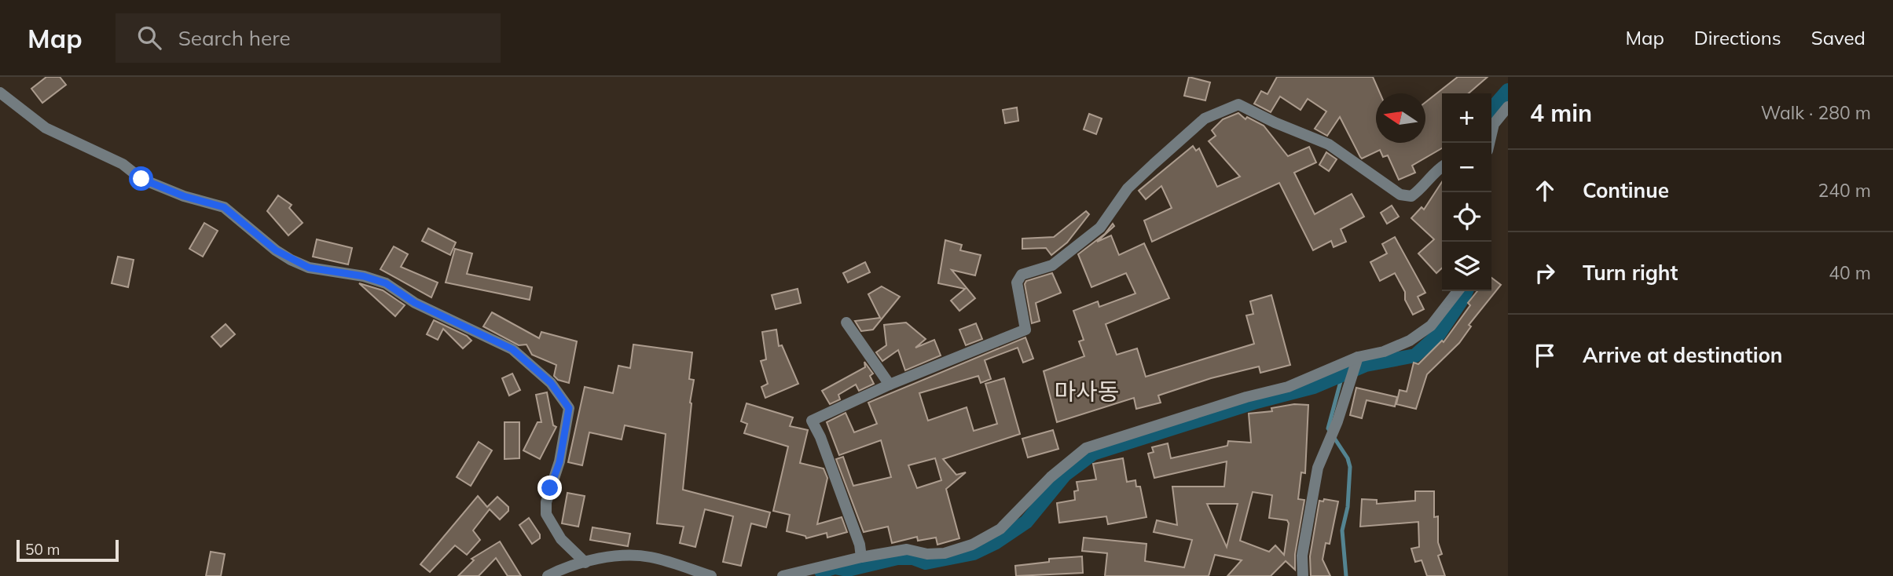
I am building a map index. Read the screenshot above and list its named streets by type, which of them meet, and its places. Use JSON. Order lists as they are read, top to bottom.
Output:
{
  "districts": ["마사동"],
  "scale_bar": "50 m",
  "north": "left",
  "page": {
    "header": "Map",
    "search": "Search here",
    "nav": ["Map", "Directions", "Saved"],
    "heading": ["4 min", "Walk · 280 m"],
    "map_buttons": ["+", "−"],
    "list": [
      ["Continue", "240 m"],
      ["Turn right", "40 m"],
      "Arrive at destination"
    ],
    "scale": "50 m"
  }
}
